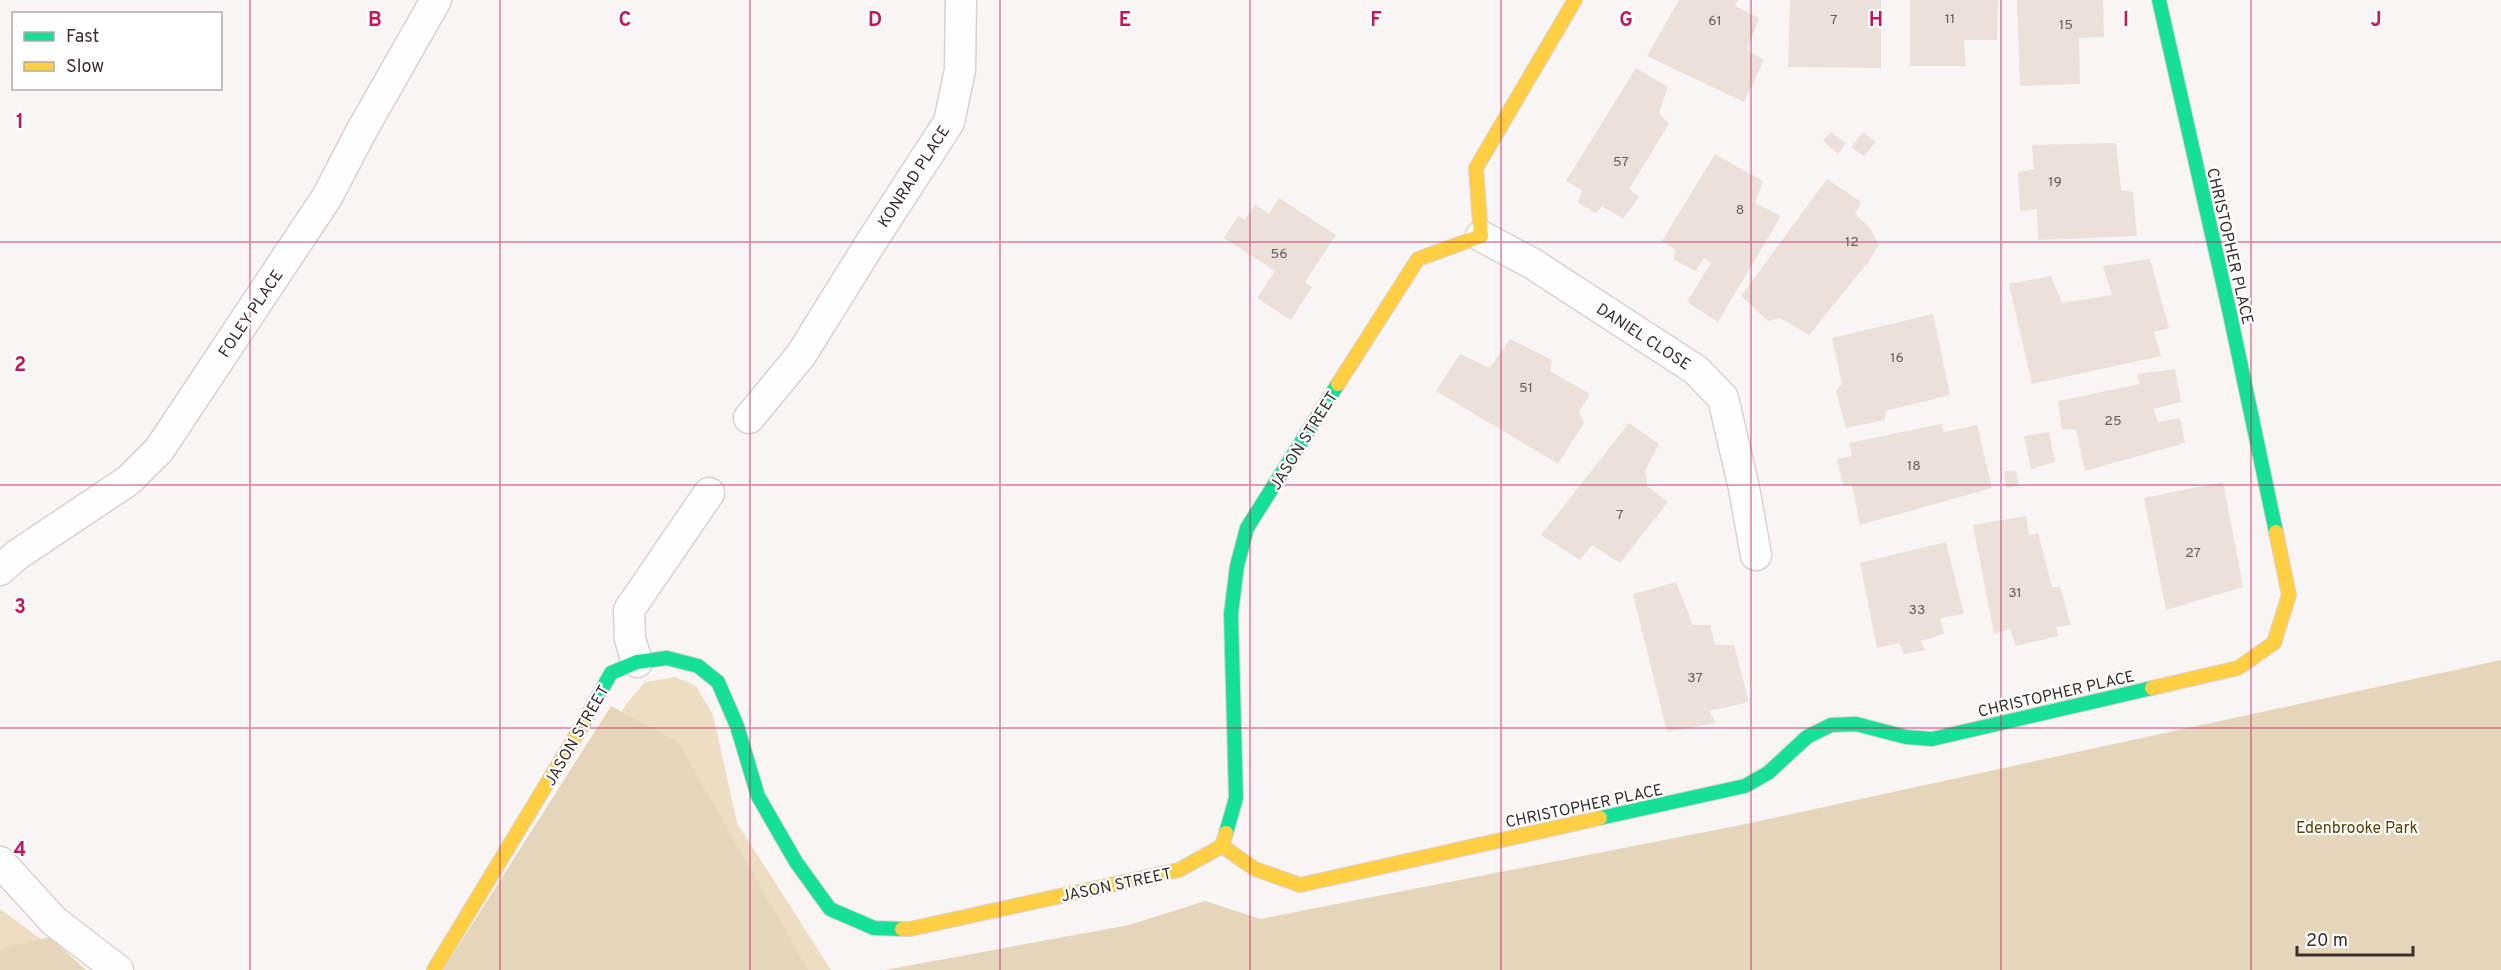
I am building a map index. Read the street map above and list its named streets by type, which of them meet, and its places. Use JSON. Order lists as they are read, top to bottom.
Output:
{
  "streets": {
    "street": [
      "KONRAD PLACE",
      "CHRISTOPHER PLACE",
      "FOLEY PLACE",
      "DANIEL CLOSE",
      "JASON STREET"
    ]
  },
  "crossings": [
    ["CHRISTOPHER PLACE", "JASON STREET"],
    ["DANIEL CLOSE", "JASON STREET"]
  ],
  "parks": ["Edenbrooke Park"],
  "house_numbers": [
    "11",
    "7",
    "61",
    "15",
    "57",
    "19",
    "8",
    "12",
    "56",
    "16",
    "51",
    "25",
    "18",
    "7",
    "27",
    "31",
    "33",
    "37"
  ],
  "legend": ["Fast", "Slow"],
  "scale_bar": "20 m",
  "grid": {
    "columns": [
      "B",
      "C",
      "D",
      "E",
      "F",
      "G",
      "H",
      "I",
      "J"
    ],
    "rows": [
      "1",
      "2",
      "3",
      "4"
    ]
  }
}
